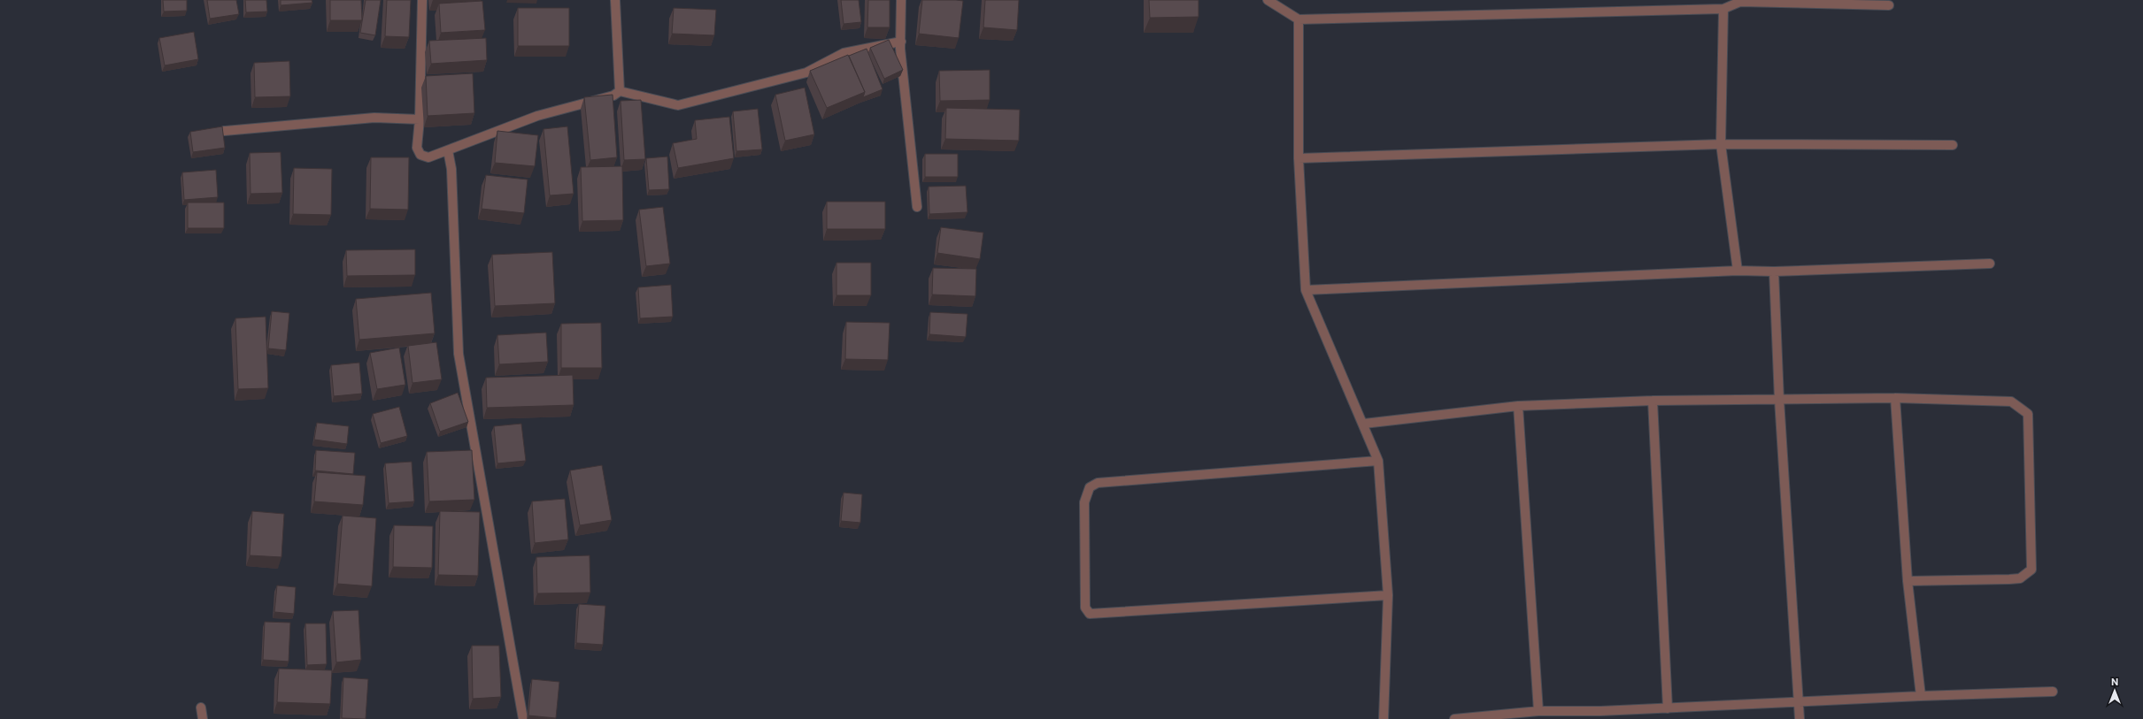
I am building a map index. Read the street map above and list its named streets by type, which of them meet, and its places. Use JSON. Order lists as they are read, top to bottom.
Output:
{
  "north": "top"
}
